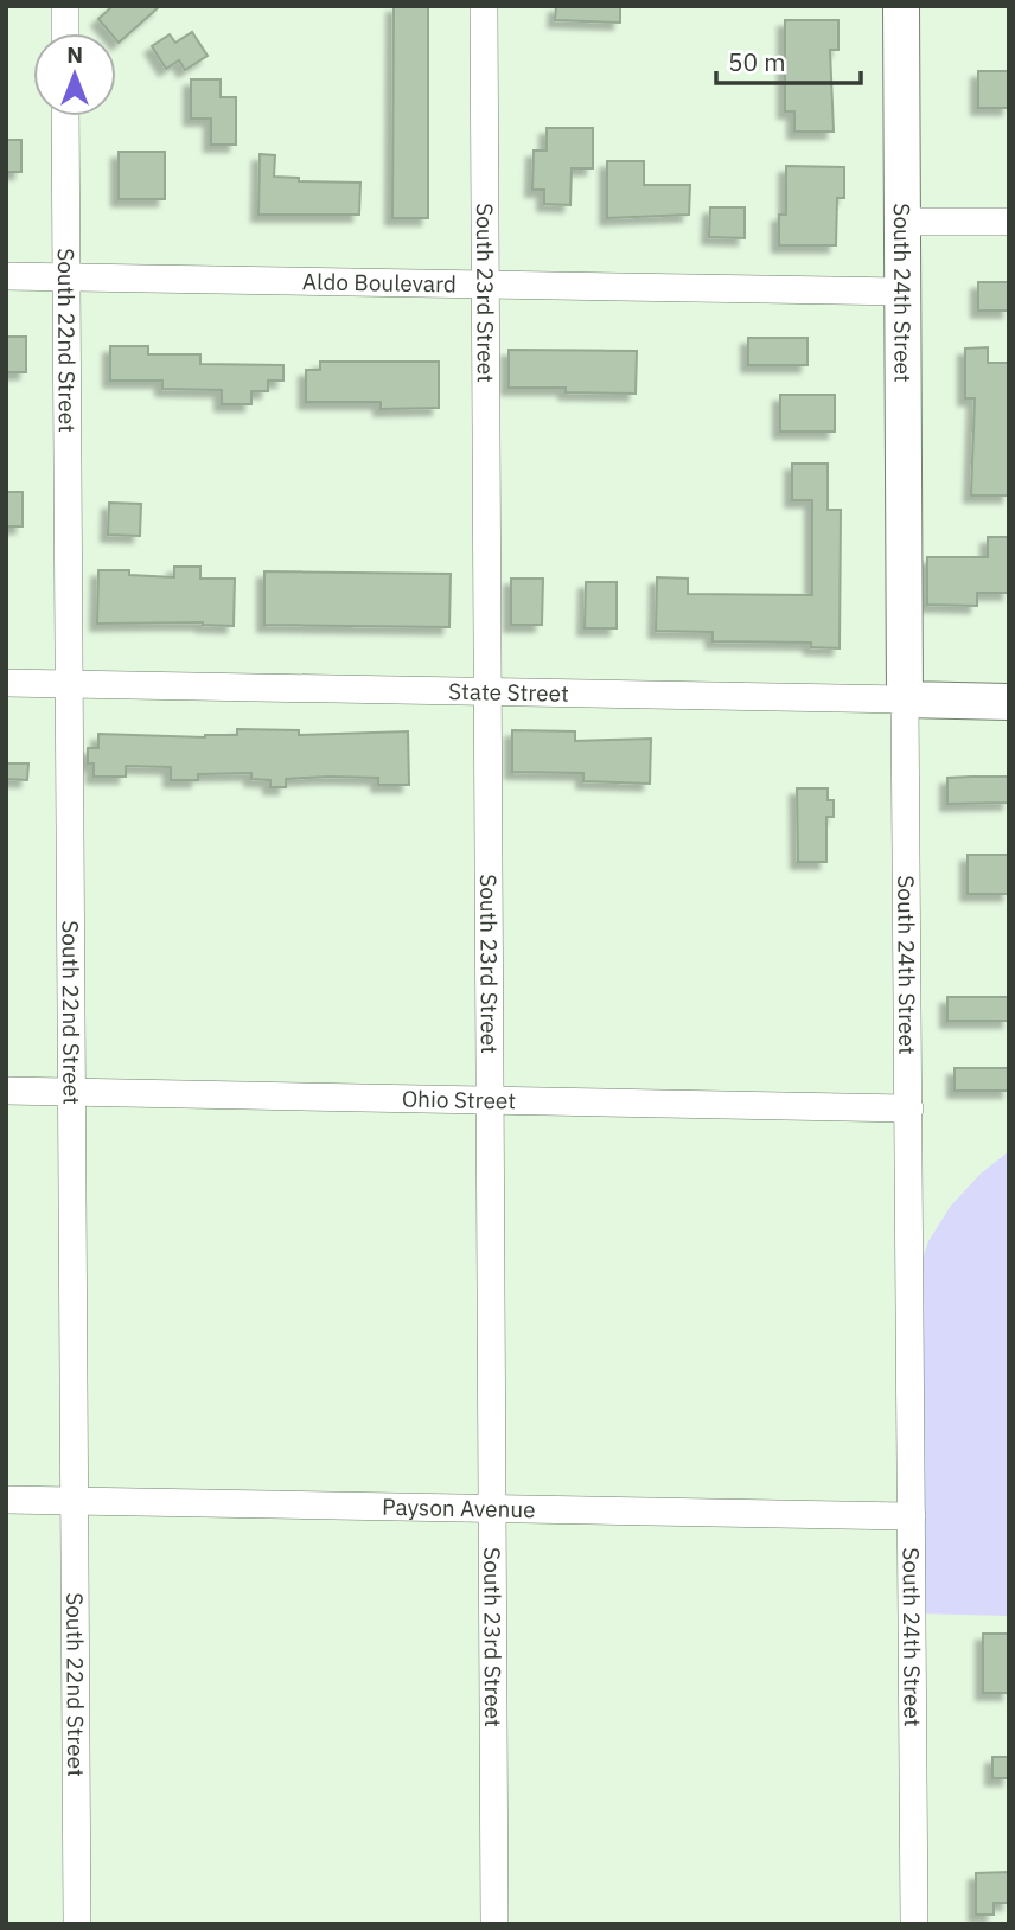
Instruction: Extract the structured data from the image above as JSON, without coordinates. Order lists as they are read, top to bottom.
{
  "streets": {
    "main road": ["South 24th Street", "State Street"],
    "street": [
      "Aldo Boulevard",
      "South 23rd Street",
      "South 22nd Street",
      "Ohio Street",
      "Payson Avenue"
    ]
  },
  "crossings": [
    ["Aldo Boulevard", "South 23rd Street"],
    ["Aldo Boulevard", "South 24th Street"],
    ["Aldo Boulevard", "South 22nd Street"],
    ["South 23rd Street", "State Street"],
    ["South 23rd Street", "Ohio Street"],
    ["South 23rd Street", "Payson Avenue"],
    ["South 24th Street", "State Street"],
    ["South 24th Street", "Ohio Street"],
    ["South 24th Street", "Payson Avenue"],
    ["South 22nd Street", "State Street"],
    ["South 22nd Street", "Ohio Street"],
    ["South 22nd Street", "Payson Avenue"]
  ],
  "scale_bar": "50 m",
  "north": "top"
}
